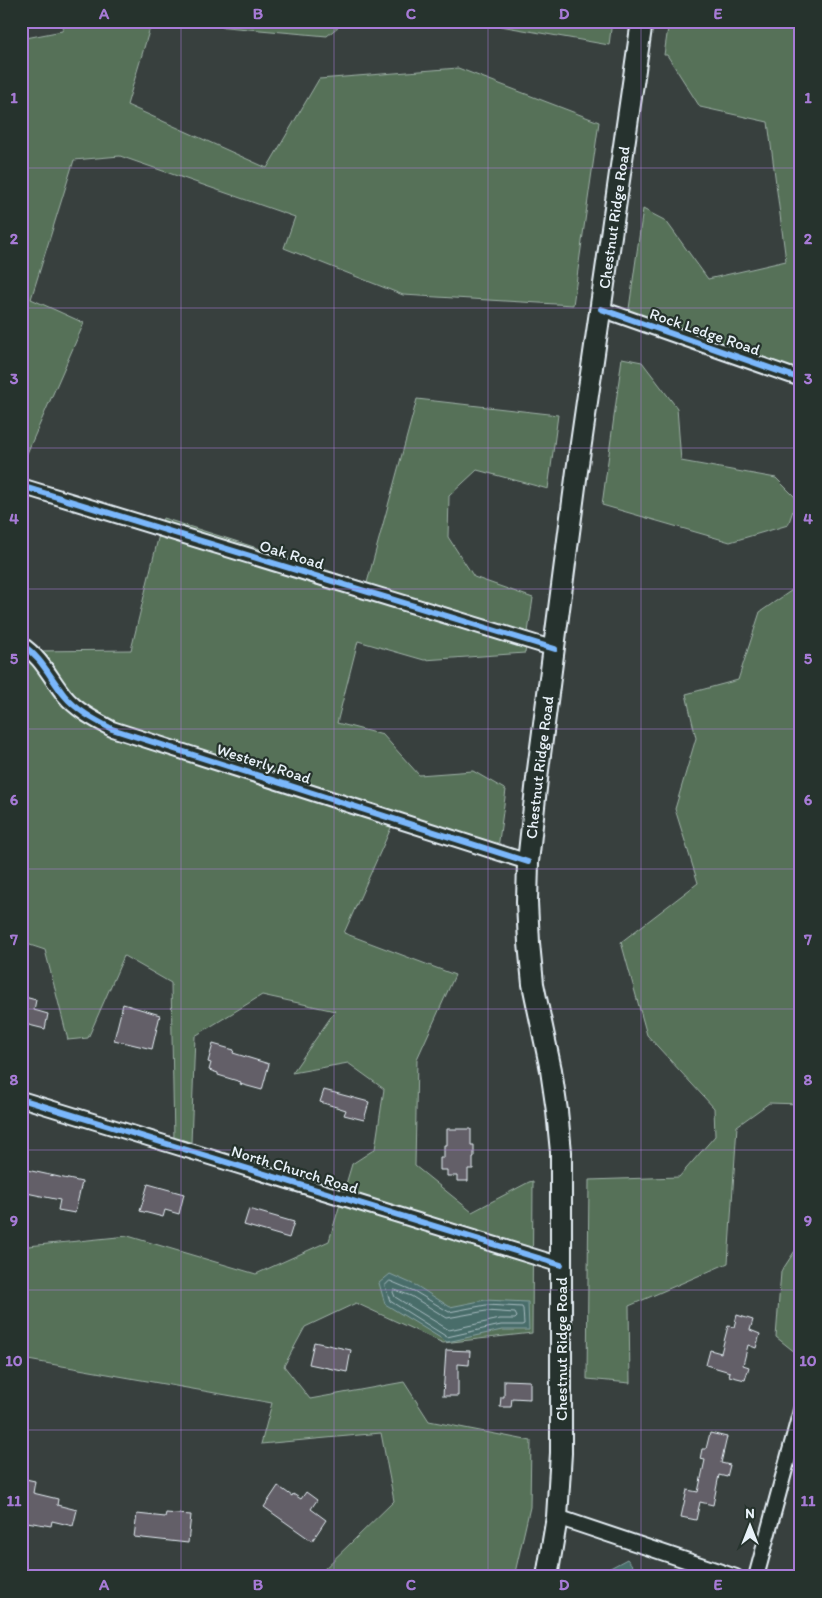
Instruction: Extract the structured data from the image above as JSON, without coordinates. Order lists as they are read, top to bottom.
{
  "streets": {
    "main road": ["Chestnut Ridge Road"],
    "street": [
      "Rock Ledge Road",
      "Oak Road",
      "Westerly Road",
      "North Church Road"
    ]
  },
  "crossings": [
    ["Chestnut Ridge Road", "Rock Ledge Road"],
    ["Chestnut Ridge Road", "Oak Road"],
    ["Chestnut Ridge Road", "Westerly Road"],
    ["Chestnut Ridge Road", "North Church Road"]
  ],
  "north": "top",
  "grid": {
    "columns": [
      "A",
      "B",
      "C",
      "D",
      "E"
    ],
    "rows": [
      "1",
      "2",
      "3",
      "4",
      "5",
      "6",
      "7",
      "8",
      "9",
      "10",
      "11"
    ]
  }
}
